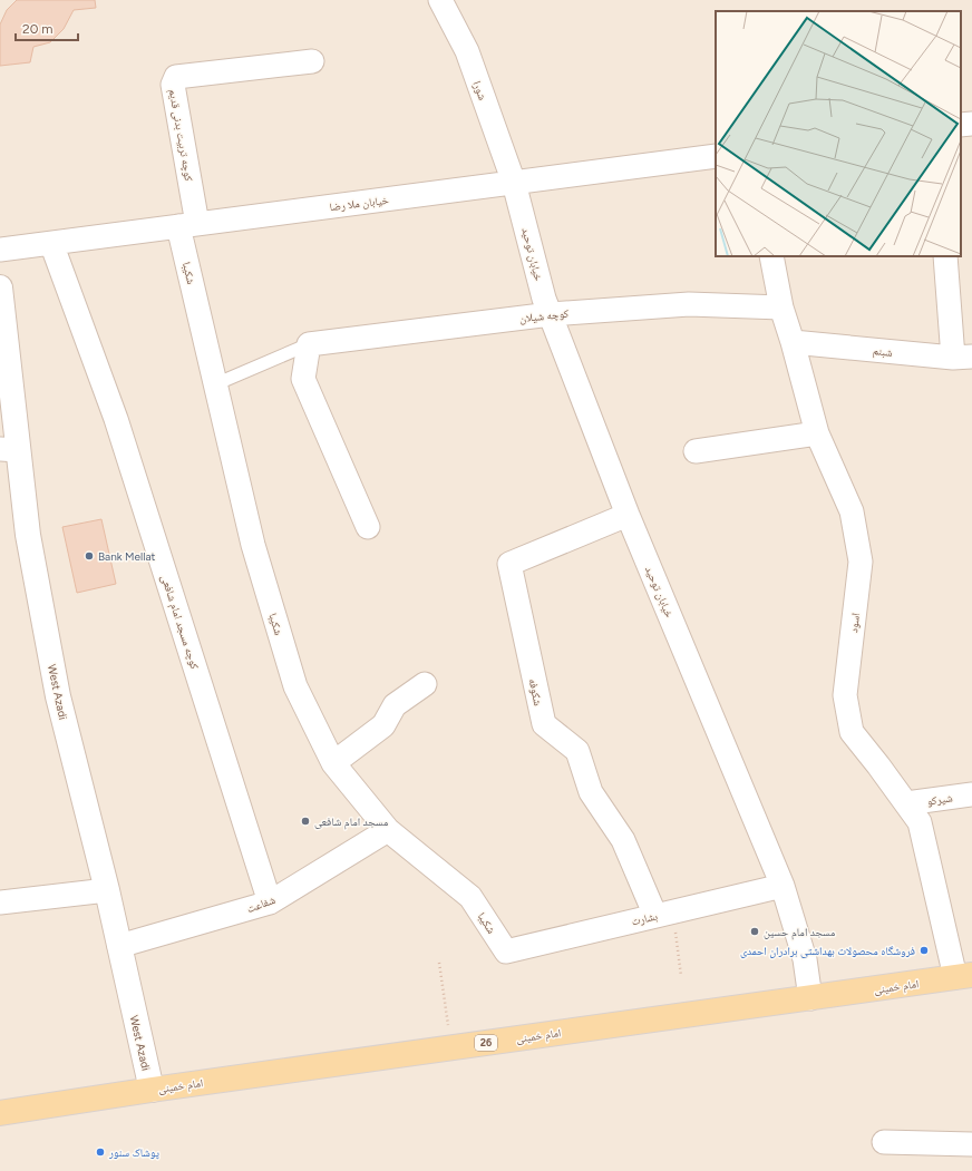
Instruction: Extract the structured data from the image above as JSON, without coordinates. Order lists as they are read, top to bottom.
{
  "streets": {
    "main road": ["امام خمینی", "26"],
    "street": [
      "شورا",
      "کوچه تربیت بدنی قدیم",
      "خیابان ملا رضا",
      "خیابان توحید",
      "شکیبا",
      "کوچه شیلان",
      "شبنم",
      "کوچه مسجد امام شافعی",
      "اسود",
      "West Azadi",
      "شکوفه",
      "شیرکو",
      "شفاعت",
      "بشارت"
    ]
  },
  "crossings": [
    ["شورا", "خیابان ملا رضا"],
    ["شورا", "خیابان توحید"],
    ["کوچه تربیت بدنی قدیم", "خیابان ملا رضا"],
    ["کوچه تربیت بدنی قدیم", "شکیبا"],
    ["خیابان ملا رضا", "خیابان توحید"],
    ["خیابان ملا رضا", "شکیبا"],
    ["خیابان ملا رضا", "کوچه مسجد امام شافعی"],
    ["خیابان توحید", "کوچه شیلان"],
    ["خیابان توحید", "شکوفه"],
    ["خیابان توحید", "بشارت"],
    ["خیابان توحید", "امام خمینی"],
    ["شکیبا", "کوچه شیلان"],
    ["شکیبا", "شفاعت"],
    ["شکیبا", "بشارت"],
    ["کوچه شیلان", "اسود"],
    ["شبنم", "اسود"],
    ["کوچه مسجد امام شافعی", "شفاعت"],
    ["اسود", "شیرکو"],
    ["اسود", "امام خمینی"],
    ["West Azadi", "شفاعت"],
    ["West Azadi", "امام خمینی"],
    ["شکوفه", "بشارت"]
  ],
  "places": [
    "Bank Mellat",
    "مسجد امام شافعی",
    "مسجد امام حسین",
    "فروشگاه محصولات بهداشتی برادران احمدی",
    "پوشاک سنور"
  ],
  "scale_bar": "20 m"
}
